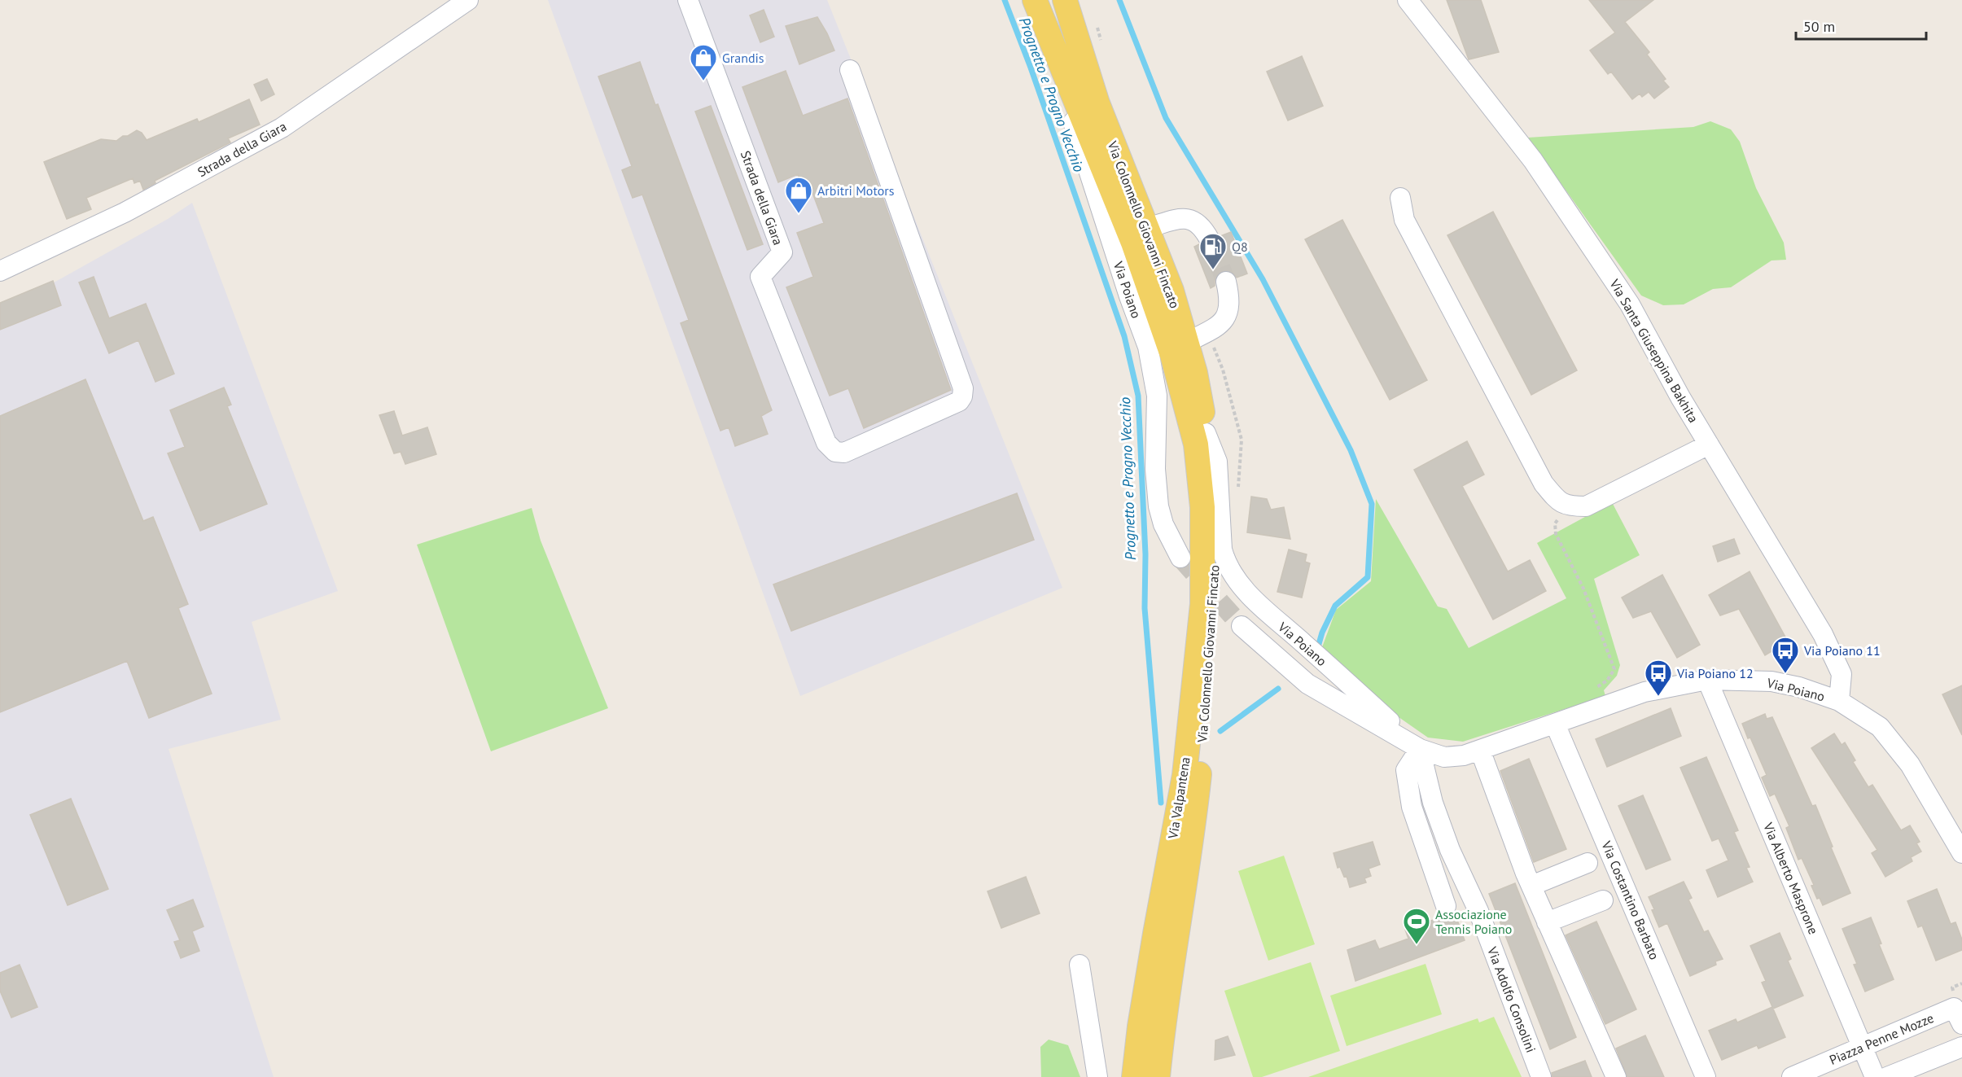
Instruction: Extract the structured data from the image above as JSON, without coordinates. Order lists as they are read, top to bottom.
{
  "streets": {
    "main road": ["Via Colonnello Giovanni Fincato", "Via Valpantena"],
    "street": [
      "Strada della Giara",
      "Via Poiano",
      "Via Santa Giuseppina Bakhita",
      "Via Alberto Masprone",
      "Via Costantino Barbato",
      "Via Adolfo Consolini",
      "Piazza Penne Mozze"
    ]
  },
  "crossings": [
    ["Via Colonnello Giovanni Fincato", "Via Poiano"],
    ["Via Colonnello Giovanni Fincato", "Via Valpantena"],
    ["Via Poiano", "Via Santa Giuseppina Bakhita"],
    ["Via Poiano", "Via Alberto Masprone"],
    ["Via Poiano", "Via Costantino Barbato"],
    ["Via Poiano", "Via Adolfo Consolini"],
    ["Via Alberto Masprone", "Piazza Penne Mozze"]
  ],
  "water": ["Prognetto e Progno Vecchio"],
  "places": {
    "shop": ["Grandis", "Arbitri Motors"],
    "fuel station": ["Q8"],
    "bus stop": ["Via Poiano 11", "Via Poiano 12"],
    "sports": ["Associazione Tennis Poiano"]
  },
  "scale_bar": "50 m"
}
